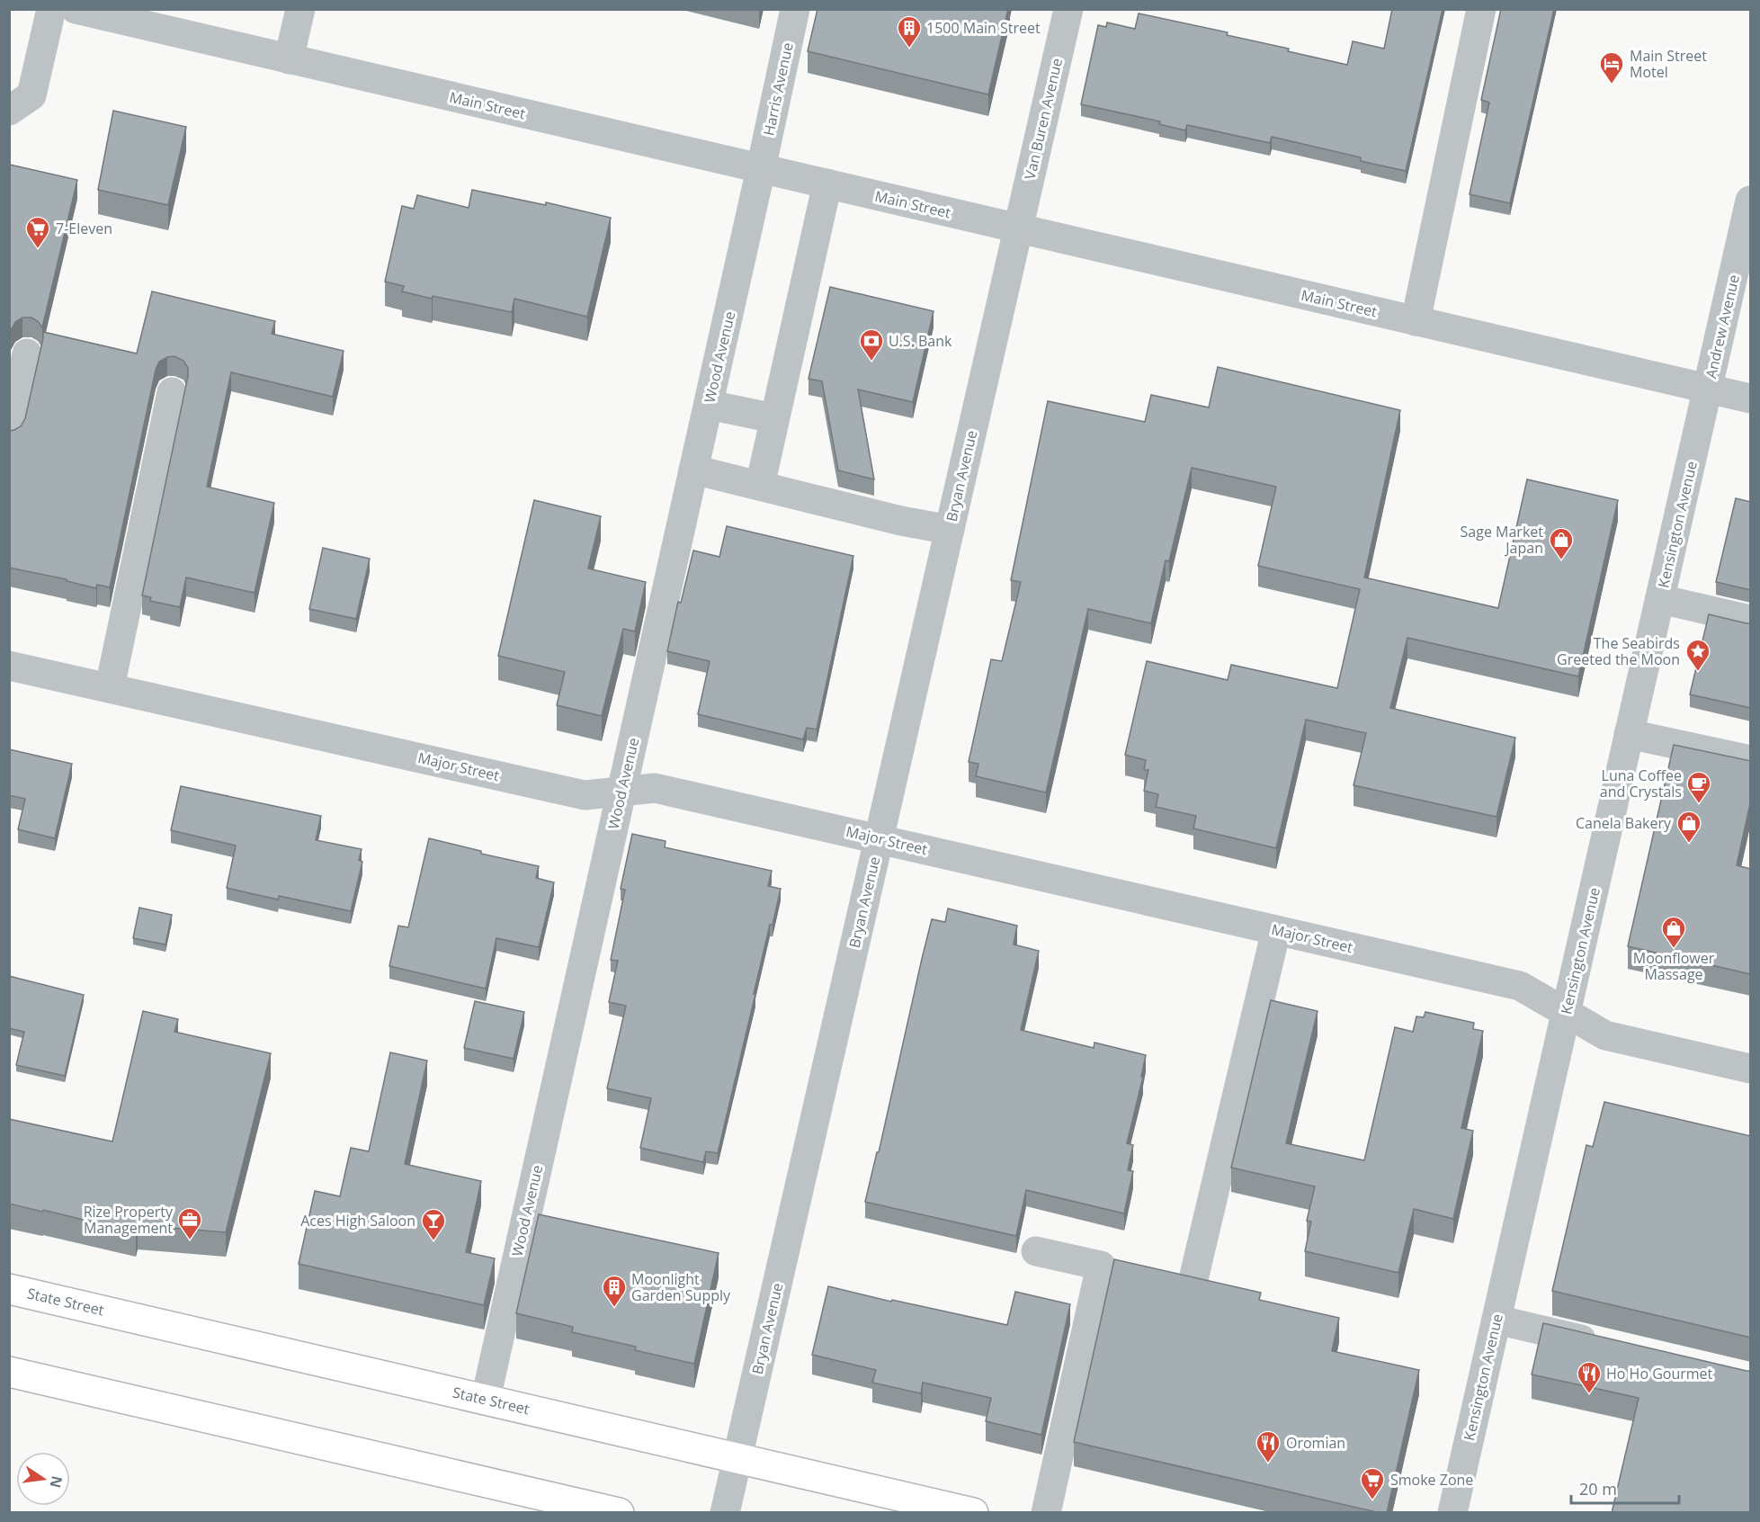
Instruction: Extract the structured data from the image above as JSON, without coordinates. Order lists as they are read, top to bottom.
{
  "streets": {
    "main road": ["State Street"],
    "street": [
      "Harris Avenue",
      "Main Street",
      "Van Buren Avenue",
      "Andrew Avenue",
      "Wood Avenue",
      "Bryan Avenue",
      "Kensington Avenue",
      "Major Street"
    ]
  },
  "crossings": [
    ["Harris Avenue", "Main Street"],
    ["Harris Avenue", "Wood Avenue"],
    ["Main Street", "Van Buren Avenue"],
    ["Main Street", "Andrew Avenue"],
    ["Main Street", "Wood Avenue"],
    ["Main Street", "Bryan Avenue"],
    ["Main Street", "Kensington Avenue"],
    ["Van Buren Avenue", "Bryan Avenue"],
    ["Andrew Avenue", "Kensington Avenue"],
    ["Wood Avenue", "Major Street"],
    ["Wood Avenue", "State Street"],
    ["Bryan Avenue", "Major Street"],
    ["Bryan Avenue", "State Street"],
    ["Kensington Avenue", "Major Street"]
  ],
  "places": {
    "building": ["1500 Main Street", "Moonlight Garden Supply"],
    "hotel": ["Main Street Motel"],
    "supermarket": ["7-Eleven", "Smoke Zone"],
    "bank": ["U.S. Bank"],
    "shop": ["Sage Market Japan", "Canela Bakery", "Moonflower Massage"],
    "place": ["The Seabirds Greeted the Moon"],
    "cafe": ["Luna Coffee and Crystals"],
    "office": ["Rize Property Management"],
    "bar": ["Aces High Saloon"],
    "restaurant": ["Ho Ho Gourmet", "Oromian"]
  },
  "scale_bar": "20 m",
  "north": "right"
}
